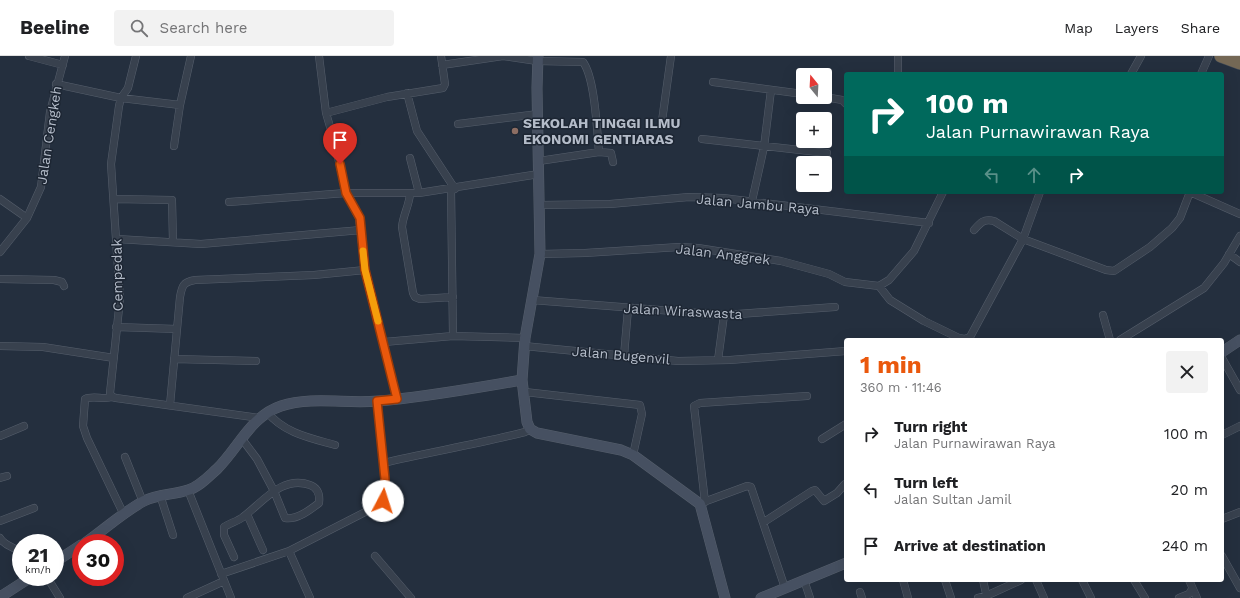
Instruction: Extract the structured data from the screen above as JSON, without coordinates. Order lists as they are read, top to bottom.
{
  "streets": {
    "street": [
      "Jalan Cengkeh",
      "Jalan Jambu Raya",
      "Jalan Anggrek",
      "Cempedak",
      "Jalan Wiraswasta",
      "Jalan Bugenvil"
    ]
  },
  "places": ["SEKOLAH TINGGI ILMU EKONOMI GENTIARAS"],
  "north": "top",
  "page": {
    "header": "Beeline",
    "search": "Search here",
    "nav": ["Map", "Layers", "Share"],
    "map_buttons": ["+", "−"],
    "turn": ["100 m", "Jalan Purnawirawan Raya"],
    "heading": ["1 min", "360 m · 11:46"],
    "list": [
      {
        "name": "Turn right",
        "note": "Jalan Purnawirawan Raya",
        "value": "100 m"
      },
      {
        "name": "Turn left",
        "note": "Jalan Sultan Jamil",
        "value": "20 m"
      },
      {
        "name": "Arrive at destination",
        "value": "240 m"
      }
    ],
    "speed": "21 km/h",
    "limit": "30"
  }
}
